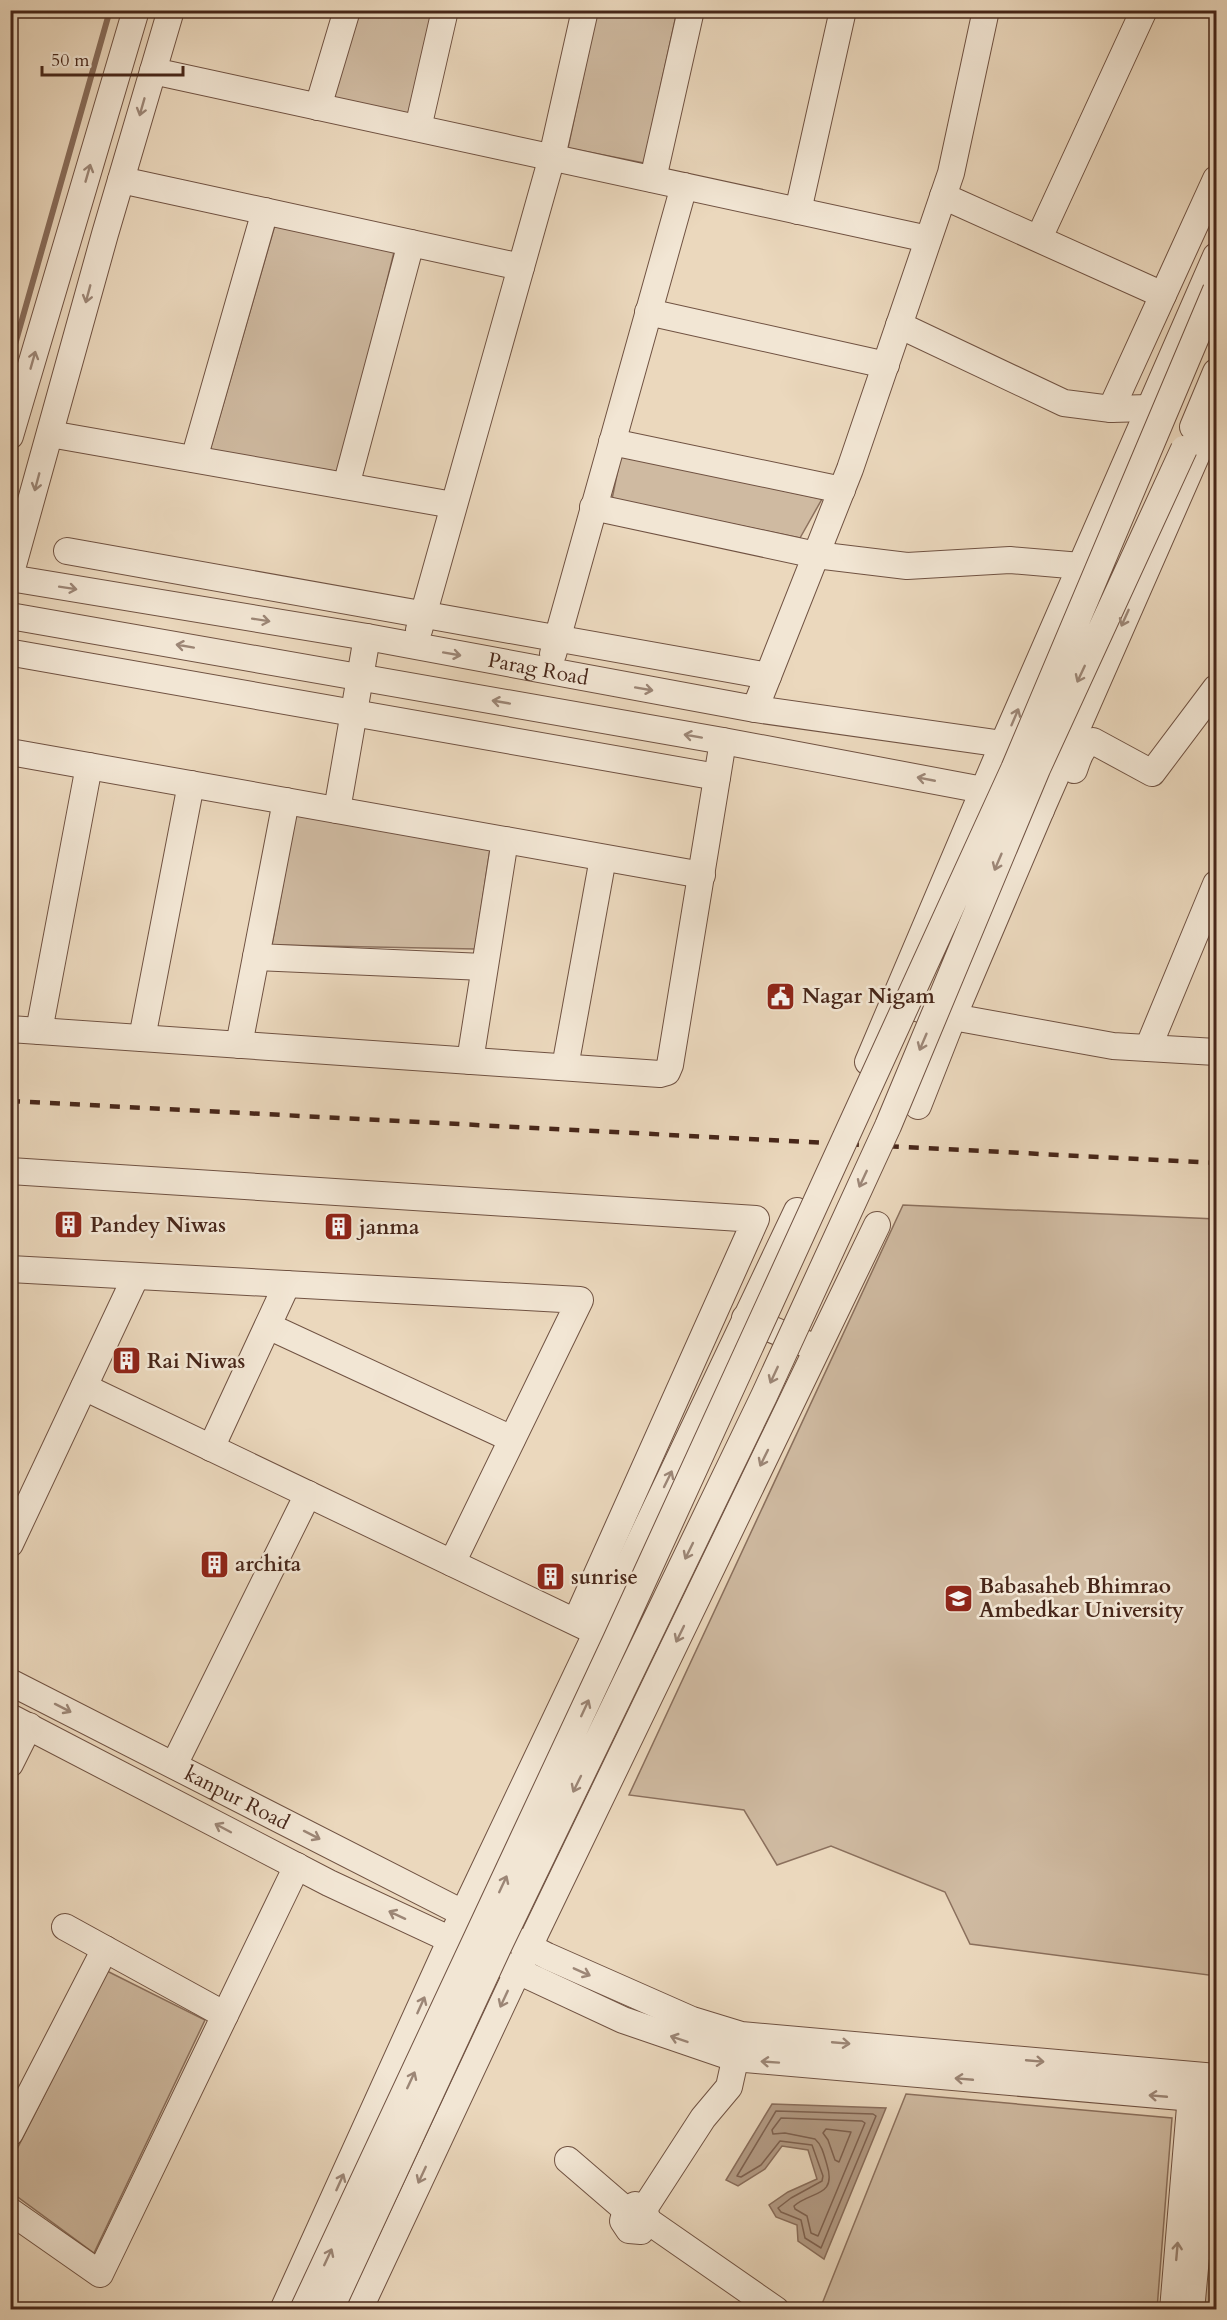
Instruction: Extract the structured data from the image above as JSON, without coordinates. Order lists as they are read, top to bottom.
{
  "streets": {
    "street": ["Parag Road", "kanpur Road"]
  },
  "places": {
    "public building": ["Nagar Nigam"],
    "building": [
      "Pandey Niwas",
      "janma",
      "Rai Niwas",
      "archita",
      "sunrise"
    ],
    "school or university": ["Babasaheb Bhimrao Ambedkar University"]
  },
  "scale_bar": "50 m"
}
